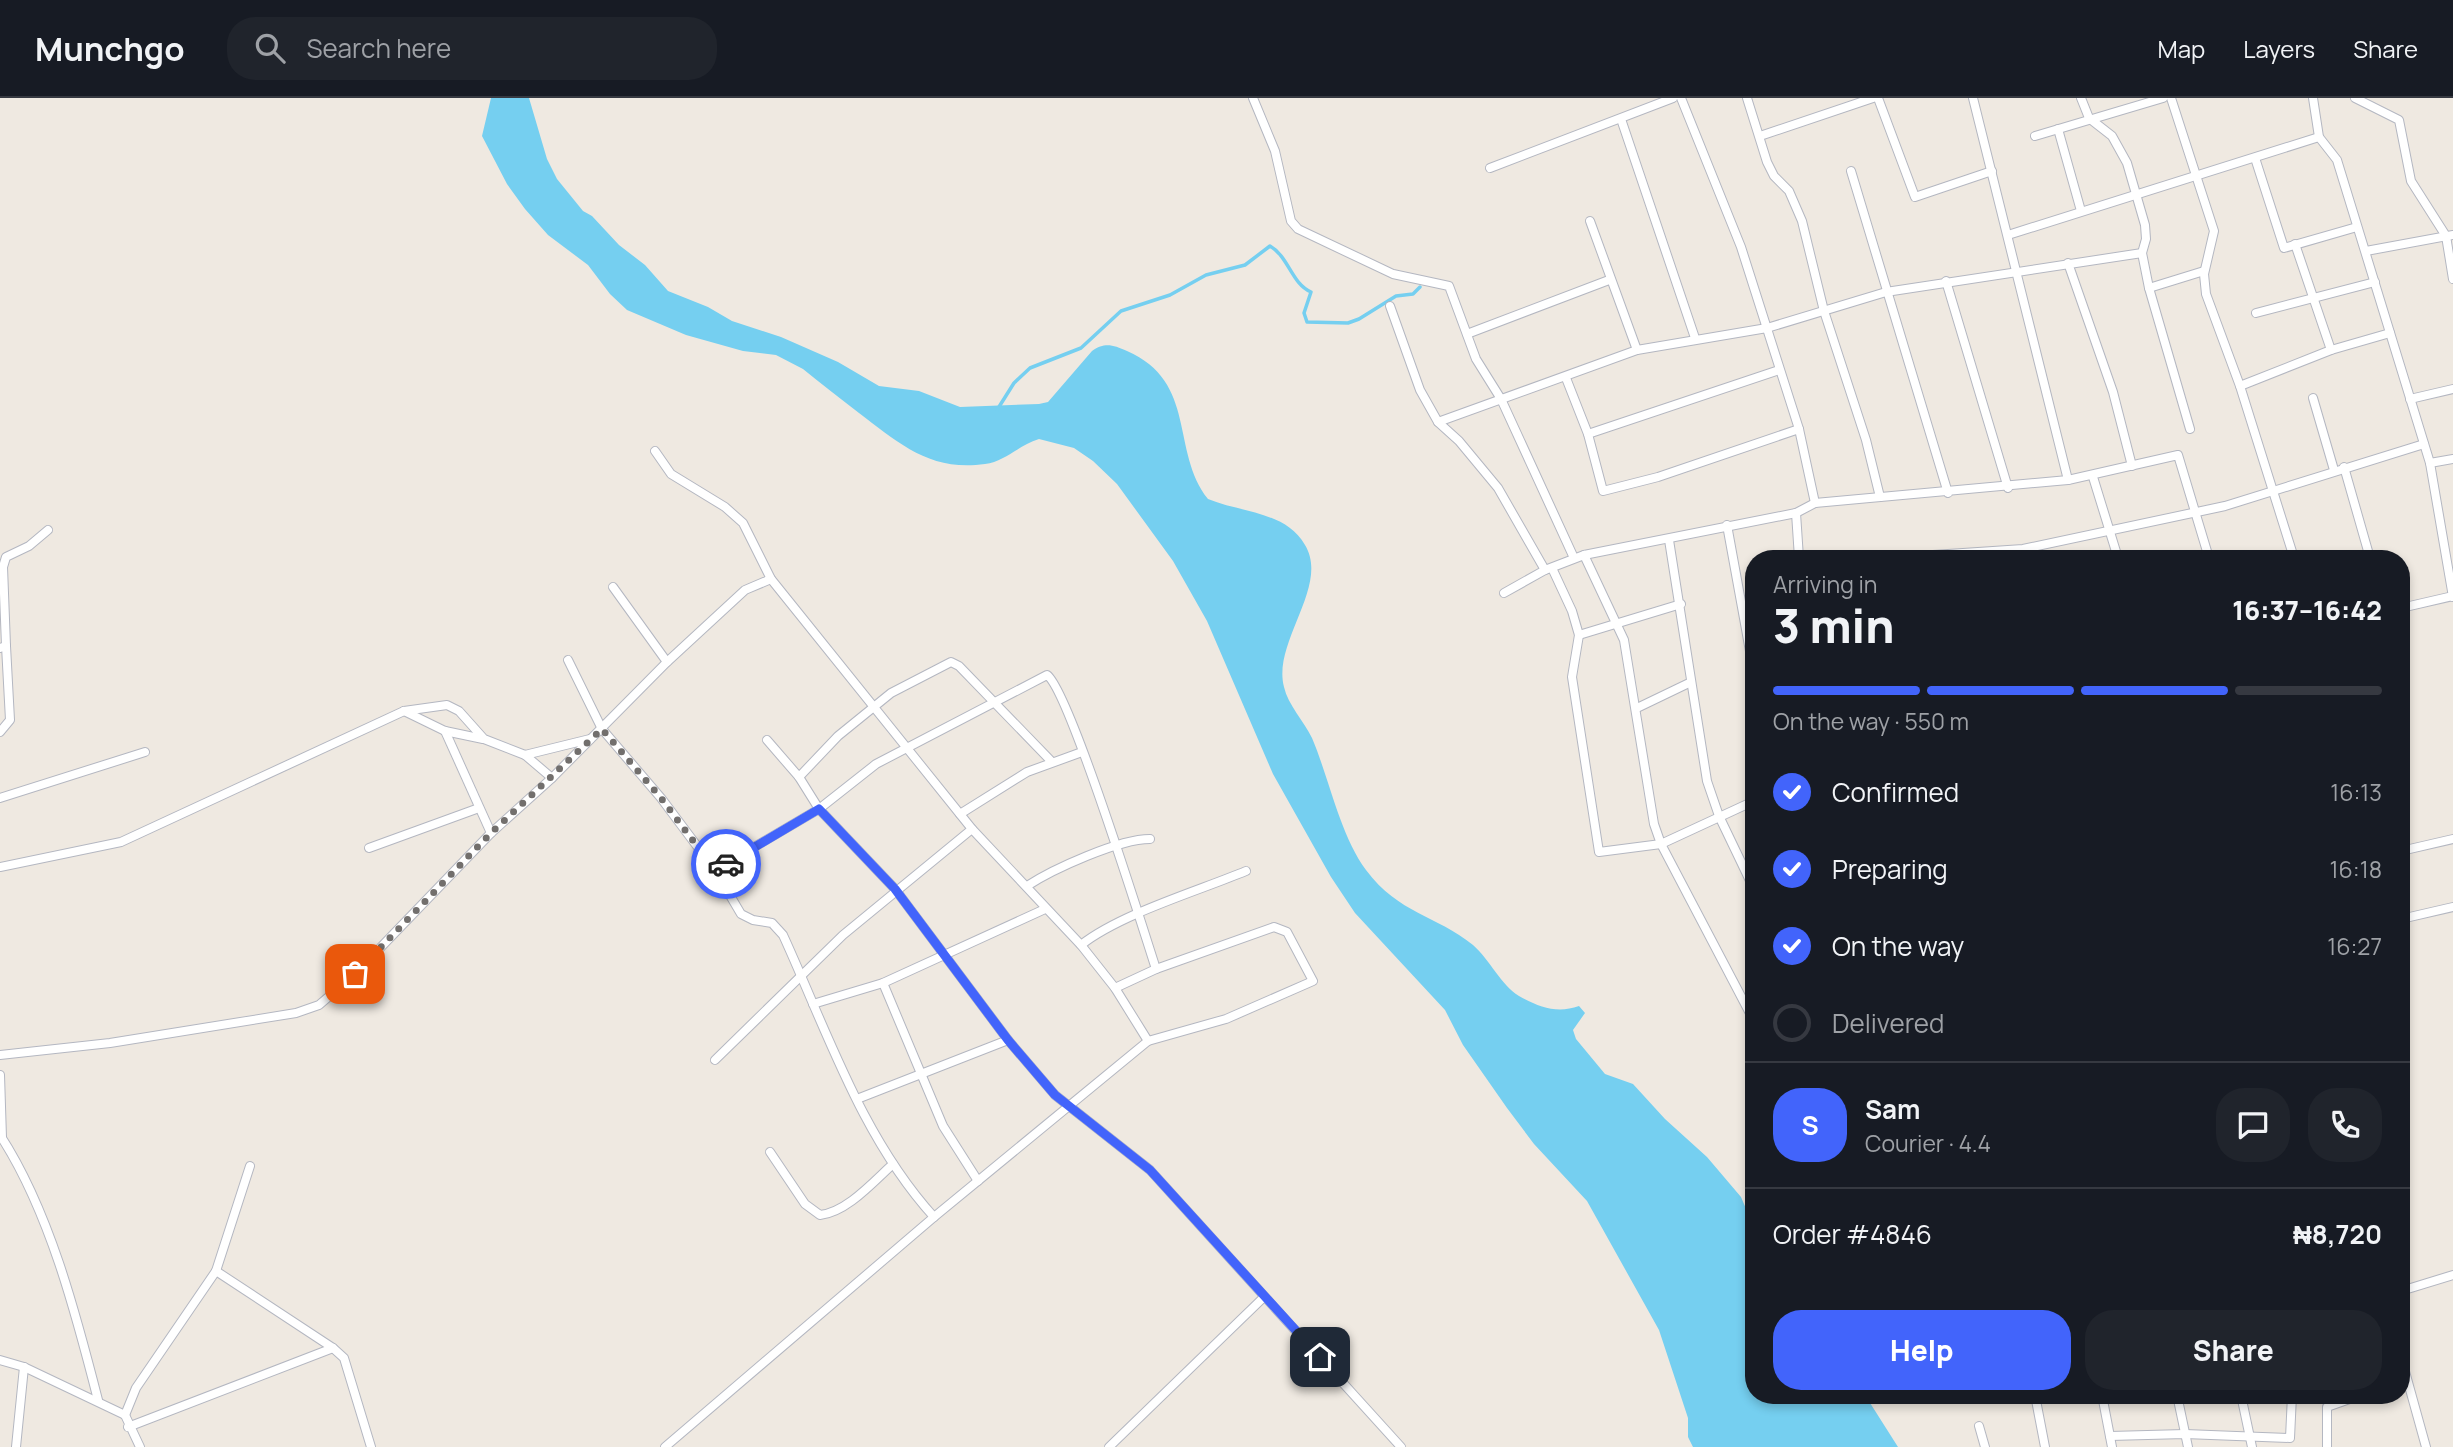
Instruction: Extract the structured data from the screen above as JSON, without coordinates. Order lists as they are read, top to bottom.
{
  "page": {
    "header": "Munchgo",
    "search": "Search here",
    "nav": ["Map", "Layers", "Share"],
    "heading": ["3 min", "Arriving in", "16:37–16:42"],
    "panel": [
      "Sam",
      "Courier · 4.4",
      "Order #4846",
      "₦8,720"
    ],
    "bar": "On the way · 550 m",
    "list": [
      ["Confirmed", "16:13"],
      ["Preparing", "16:18"],
      ["On the way", "16:27"],
      "Delivered"
    ],
    "round": "S",
    "buttons": ["Help", "Share"]
  }
}
